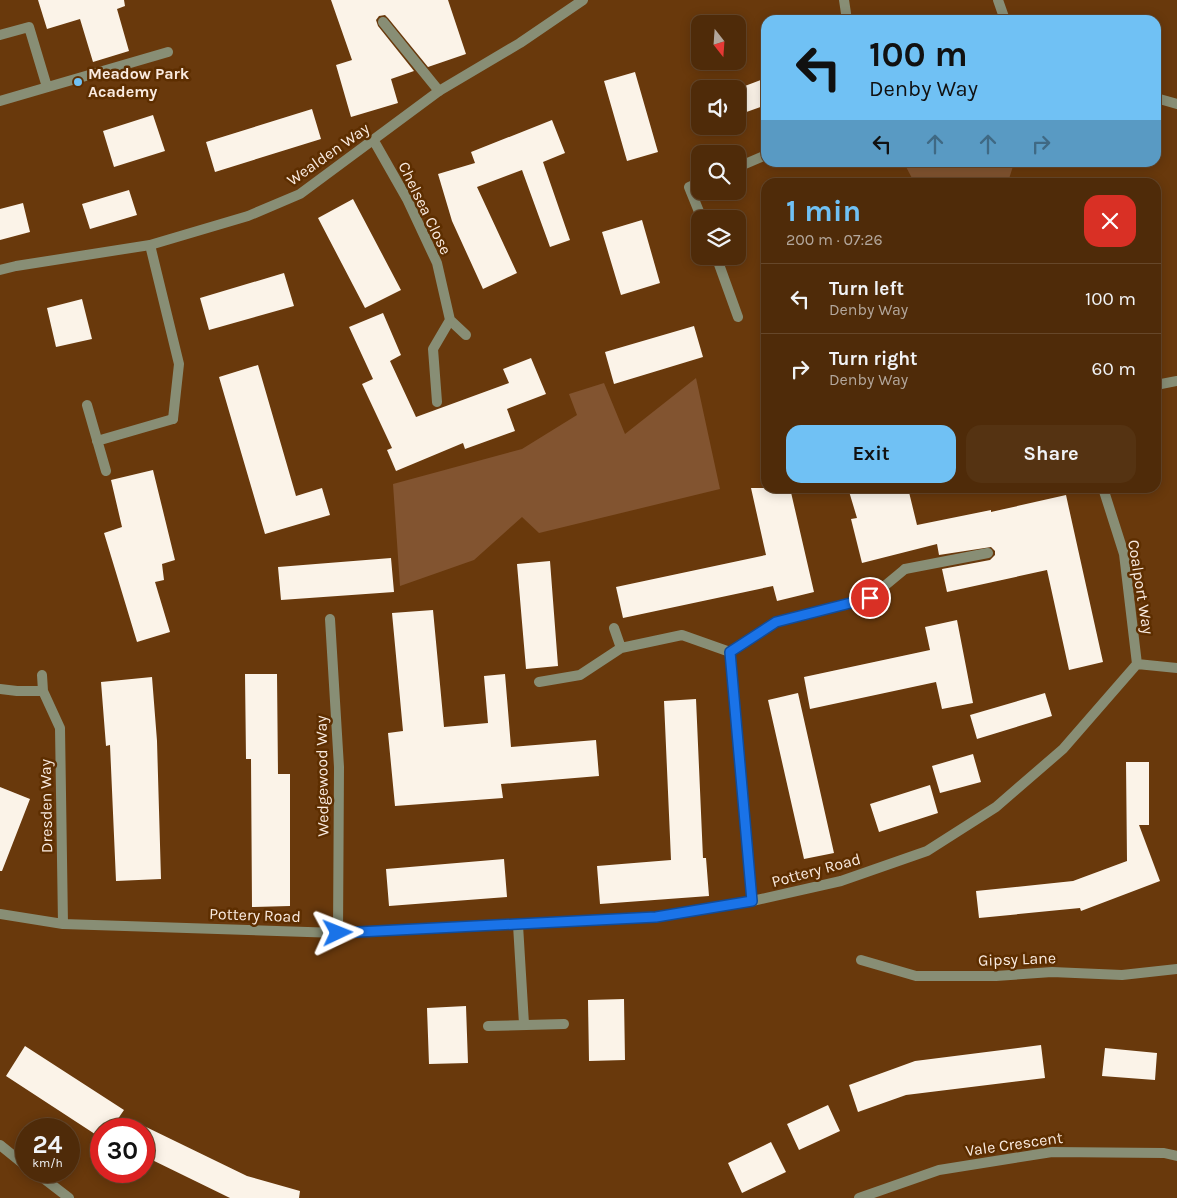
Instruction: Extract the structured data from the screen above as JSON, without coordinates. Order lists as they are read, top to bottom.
{
  "streets": {
    "street": [
      "Wealden Way",
      "Chelsea Close",
      "Coalport Way",
      "Wedgewood Way",
      "Dresden Way",
      "Pottery Road",
      "Gipsy Lane",
      "Vale Crescent"
    ]
  },
  "crossings": [
    ["Wealden Way", "Chelsea Close"],
    ["Coalport Way", "Pottery Road"],
    ["Wedgewood Way", "Pottery Road"],
    ["Dresden Way", "Pottery Road"]
  ],
  "places": ["Meadow Park Academy"],
  "north": "bottom",
  "page": {
    "turn": ["100 m", "Denby Way"],
    "heading": ["1 min", "200 m · 07:26"],
    "list": [
      {
        "name": "Turn left",
        "note": "Denby Way",
        "value": "100 m"
      },
      {
        "name": "Turn right",
        "note": "Denby Way",
        "value": "60 m"
      }
    ],
    "buttons": ["Exit", "Share"],
    "speed": "24 km/h",
    "limit": "30"
  }
}
